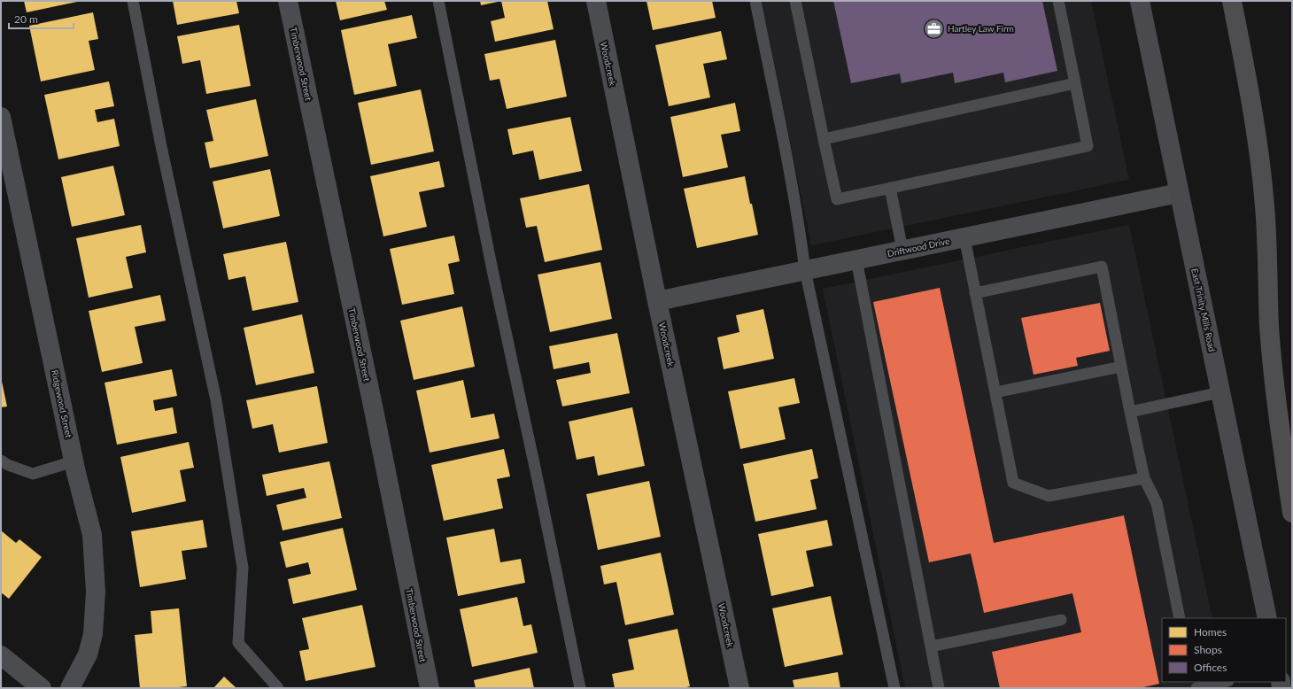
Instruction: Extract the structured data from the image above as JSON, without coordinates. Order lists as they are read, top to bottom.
{
  "streets": {
    "main road": ["East Trinity Mills Road"],
    "street": [
      "Timberwood Street",
      "Woodcreek",
      "Driftwood Drive",
      "Ridgewood Street"
    ]
  },
  "crossings": [
    ["Woodcreek", "Driftwood Drive"],
    ["Driftwood Drive", "East Trinity Mills Road"]
  ],
  "places": {
    "office": ["Hartley Law Firm"]
  },
  "legend": ["Homes", "Shops", "Offices"],
  "scale_bar": "20 m"
}
